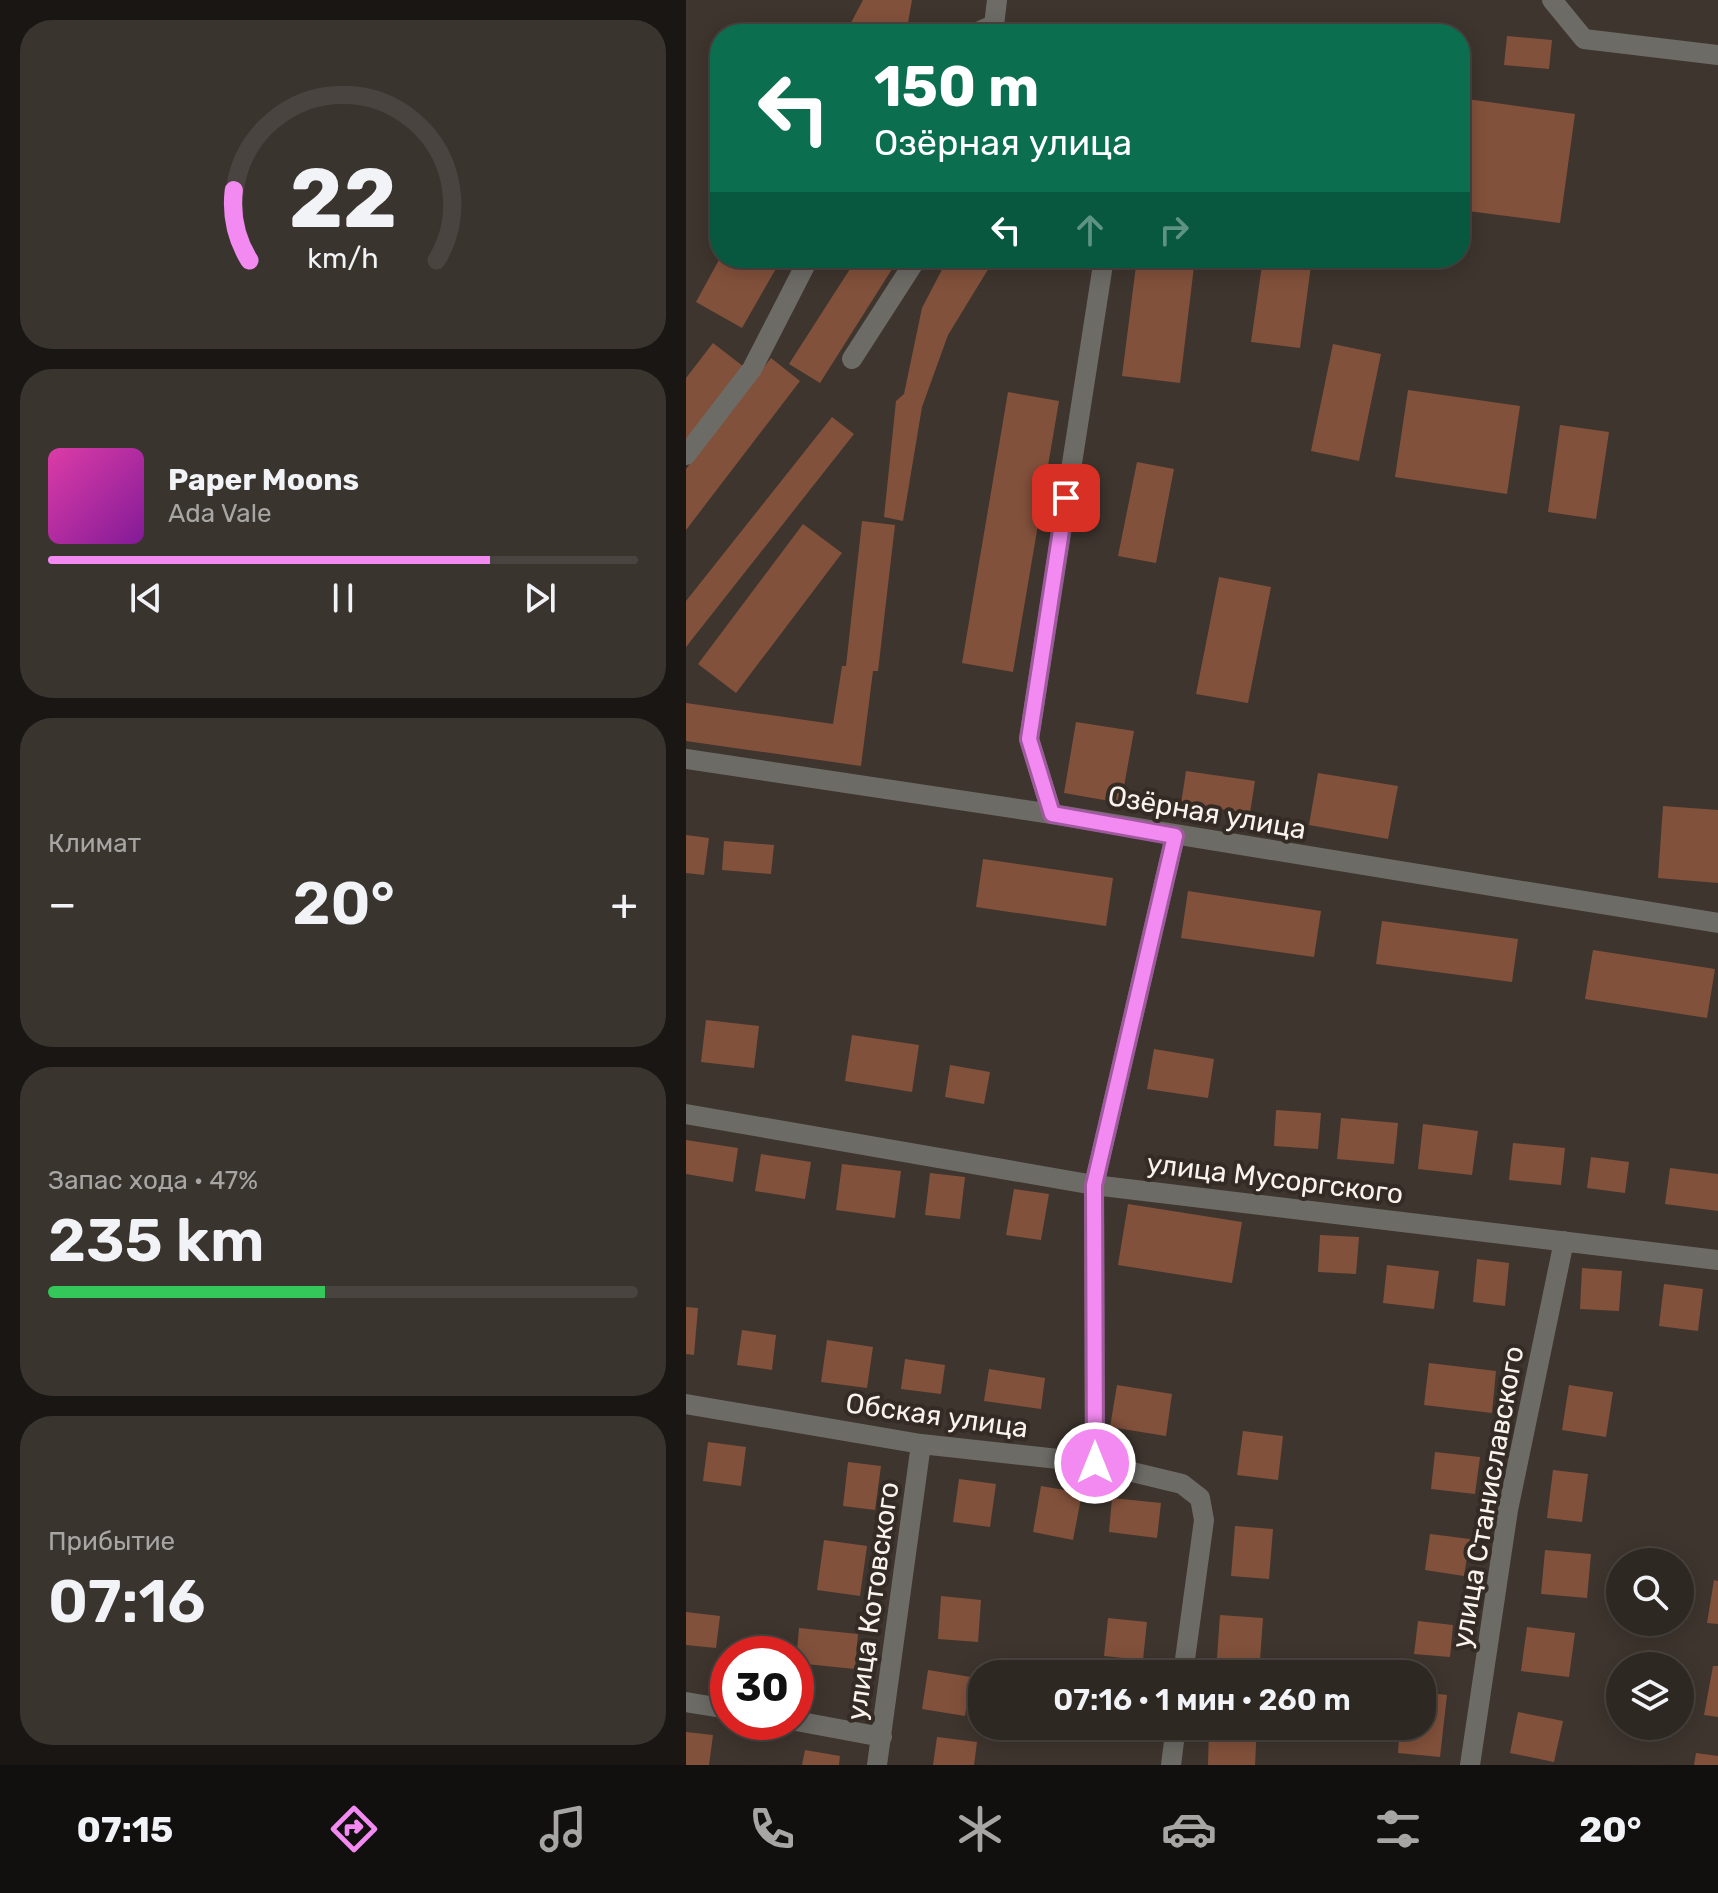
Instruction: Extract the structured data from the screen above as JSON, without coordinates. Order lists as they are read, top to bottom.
{
  "streets": {
    "street": [
      "Озёрная улица",
      "улица Мусоргского",
      "Обская улица",
      "улица Станиславского",
      "улица Котовского"
    ]
  },
  "crossings": [
    ["улица Мусоргского", "улица Станиславского"],
    ["Обская улица", "улица Котовского"]
  ],
  "page": {
    "turn": ["150 m", "Озёрная улица"],
    "song": ["Paper Moons", "Ada Vale"],
    "tile": [
      "Климат",
      ["Запас хода · 47%", "235 km"],
      ["Прибытие", "07:16"]
    ],
    "heat": ["−", "20°", "+"],
    "limit": "30",
    "trip": "07:16 · 1 мин · 260 m",
    "tabs": ["07:15", "20°"],
    "gauge": ["22", "km/h"]
  }
}
